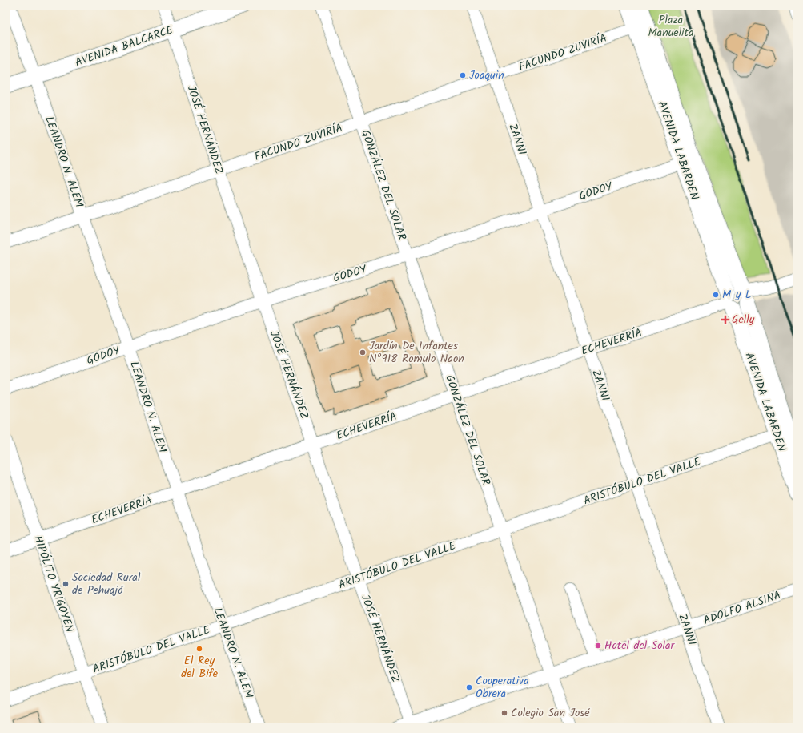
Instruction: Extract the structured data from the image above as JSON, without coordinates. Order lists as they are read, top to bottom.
{
  "streets": {
    "main road": ["AVENIDA BALCARCE", "AVENIDA LABARDEN"],
    "street": [
      "FACUNDO ZUVIRÍA",
      "JOSÉ HERNÁNDEZ",
      "ZANNI",
      "LEANDRO N. ALEM",
      "GONZÁLEZ DEL SOLAR",
      "GODOY",
      "ECHEVERRÍA",
      "ARISTÓBULO DEL VALLE",
      "HIPÓLITO YRIGOYEN",
      "ADOLFO ALSINA"
    ]
  },
  "crossings": [
    ["AVENIDA BALCARCE", "JOSÉ HERNÁNDEZ"],
    ["AVENIDA BALCARCE", "LEANDRO N. ALEM"],
    ["FACUNDO ZUVIRÍA", "JOSÉ HERNÁNDEZ"],
    ["FACUNDO ZUVIRÍA", "ZANNI"],
    ["FACUNDO ZUVIRÍA", "AVENIDA LABARDEN"],
    ["FACUNDO ZUVIRÍA", "LEANDRO N. ALEM"],
    ["FACUNDO ZUVIRÍA", "GONZÁLEZ DEL SOLAR"],
    ["JOSÉ HERNÁNDEZ", "GODOY"],
    ["JOSÉ HERNÁNDEZ", "ECHEVERRÍA"],
    ["JOSÉ HERNÁNDEZ", "ARISTÓBULO DEL VALLE"],
    ["JOSÉ HERNÁNDEZ", "ADOLFO ALSINA"],
    ["ZANNI", "GODOY"],
    ["ZANNI", "ECHEVERRÍA"],
    ["ZANNI", "ARISTÓBULO DEL VALLE"],
    ["ZANNI", "ADOLFO ALSINA"],
    ["AVENIDA LABARDEN", "GODOY"],
    ["AVENIDA LABARDEN", "ECHEVERRÍA"],
    ["AVENIDA LABARDEN", "ARISTÓBULO DEL VALLE"],
    ["LEANDRO N. ALEM", "GODOY"],
    ["LEANDRO N. ALEM", "ECHEVERRÍA"],
    ["LEANDRO N. ALEM", "ARISTÓBULO DEL VALLE"],
    ["GONZÁLEZ DEL SOLAR", "GODOY"],
    ["GONZÁLEZ DEL SOLAR", "ECHEVERRÍA"],
    ["GONZÁLEZ DEL SOLAR", "ARISTÓBULO DEL VALLE"],
    ["GONZÁLEZ DEL SOLAR", "ADOLFO ALSINA"],
    ["ECHEVERRÍA", "HIPÓLITO YRIGOYEN"],
    ["ARISTÓBULO DEL VALLE", "HIPÓLITO YRIGOYEN"]
  ],
  "parks": ["Plaza Manuelita"],
  "places": {
    "other": [
      "Joaquin",
      "M y L",
      "Jardín De Infantes Nº918 Romulo Naon",
      "Sociedad Rural de Pehuajó",
      "Hotel del Solar",
      "El Rey del Bife",
      "Cooperativa Obrera",
      "Colegio San José"
    ],
    "health": ["Gelly"]
  }
}
